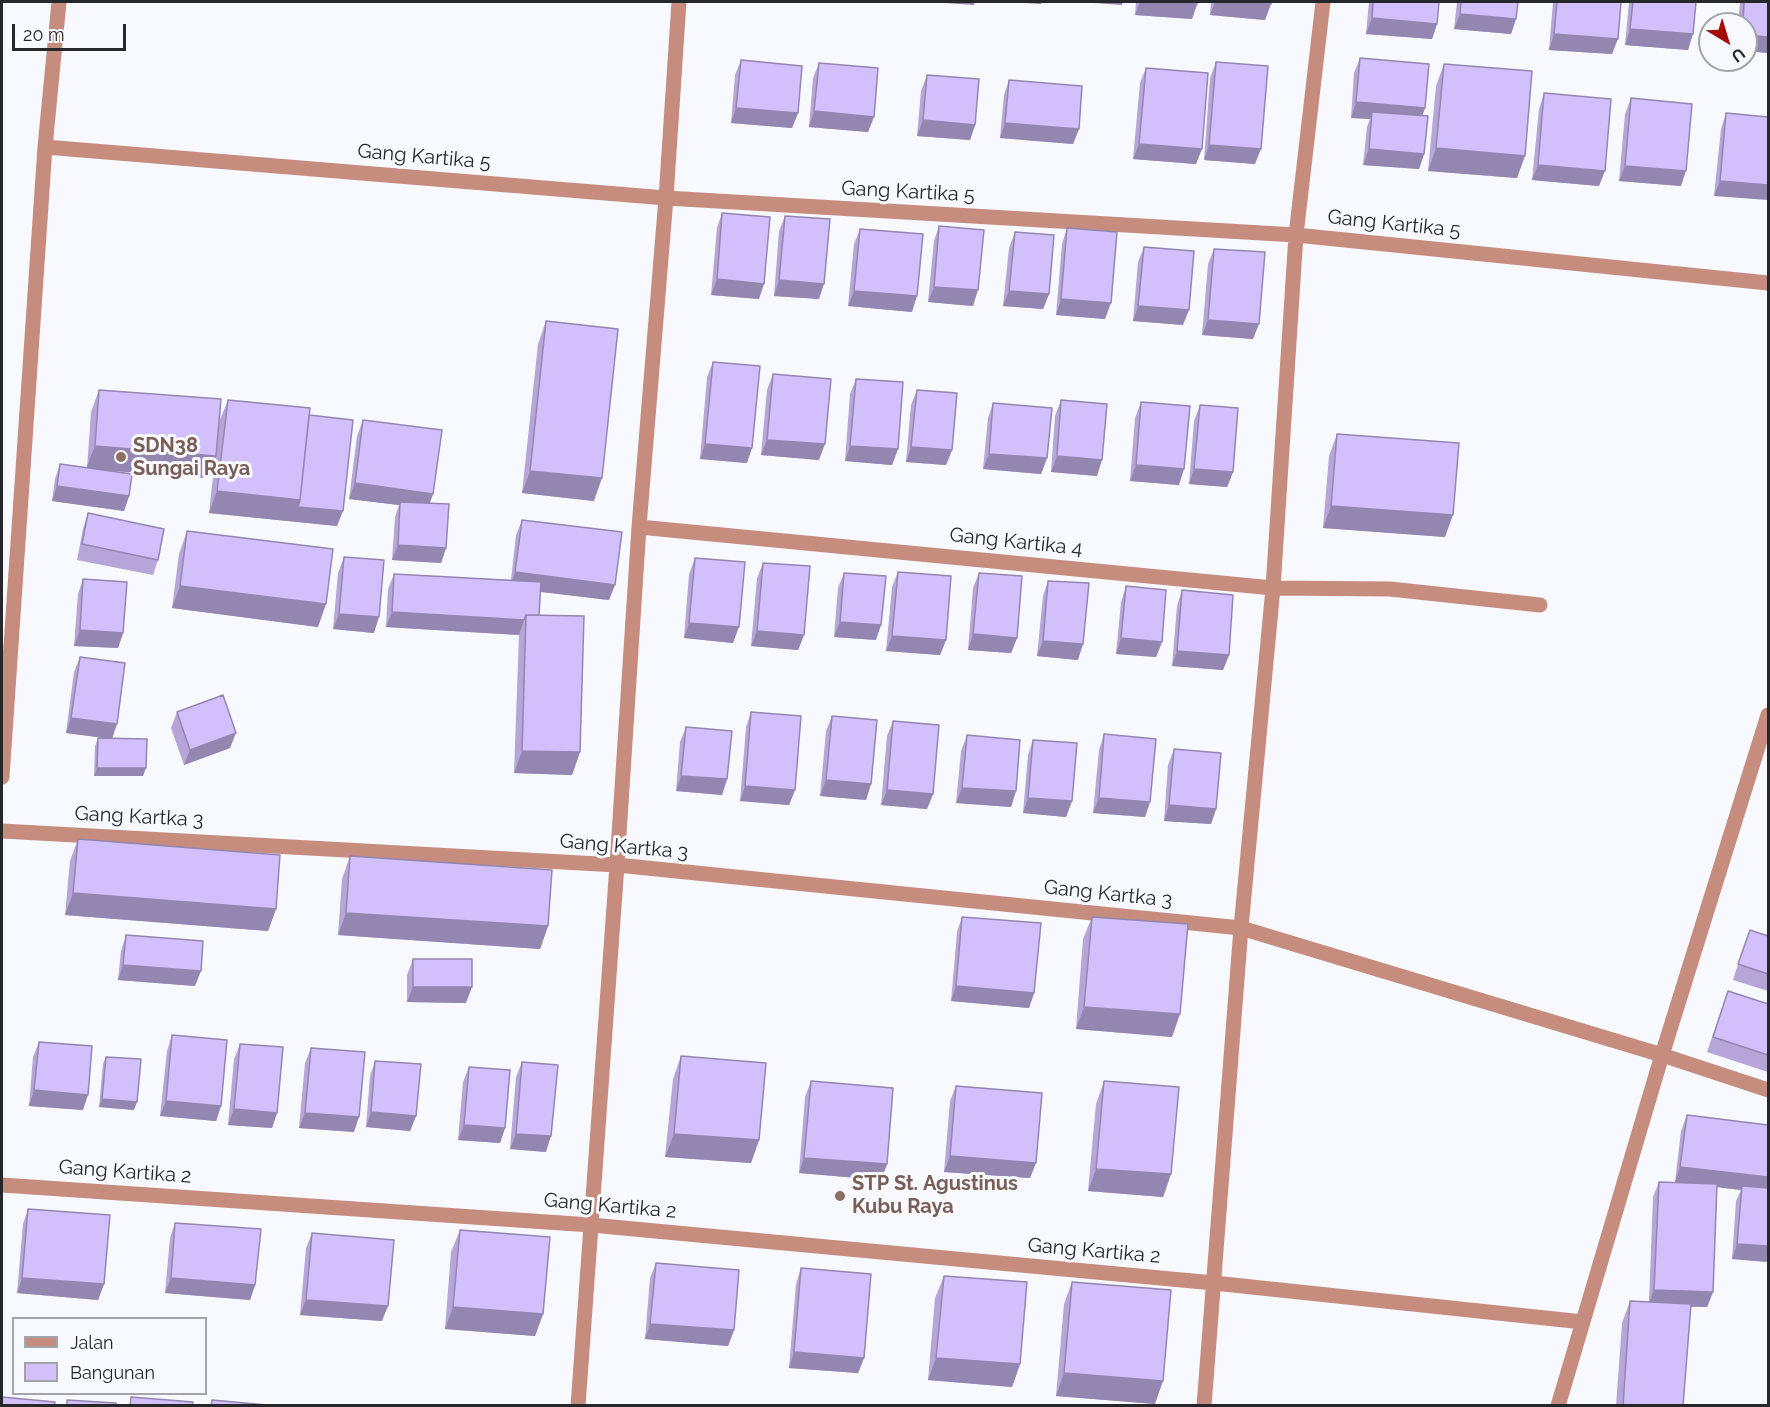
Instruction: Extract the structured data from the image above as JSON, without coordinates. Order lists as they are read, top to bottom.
{
  "streets": {
    "street": [
      "Gang Kartika 5",
      "Gang Kartika 4",
      "Gang Kartka 3",
      "Gang Kartika 2"
    ]
  },
  "places": ["SDN38 Sungai Raya", "STP St. Agustinus Kubu Raya"],
  "legend": ["Jalan", "Bangunan"],
  "scale_bar": "20 m",
  "north": "bottom right"
}
